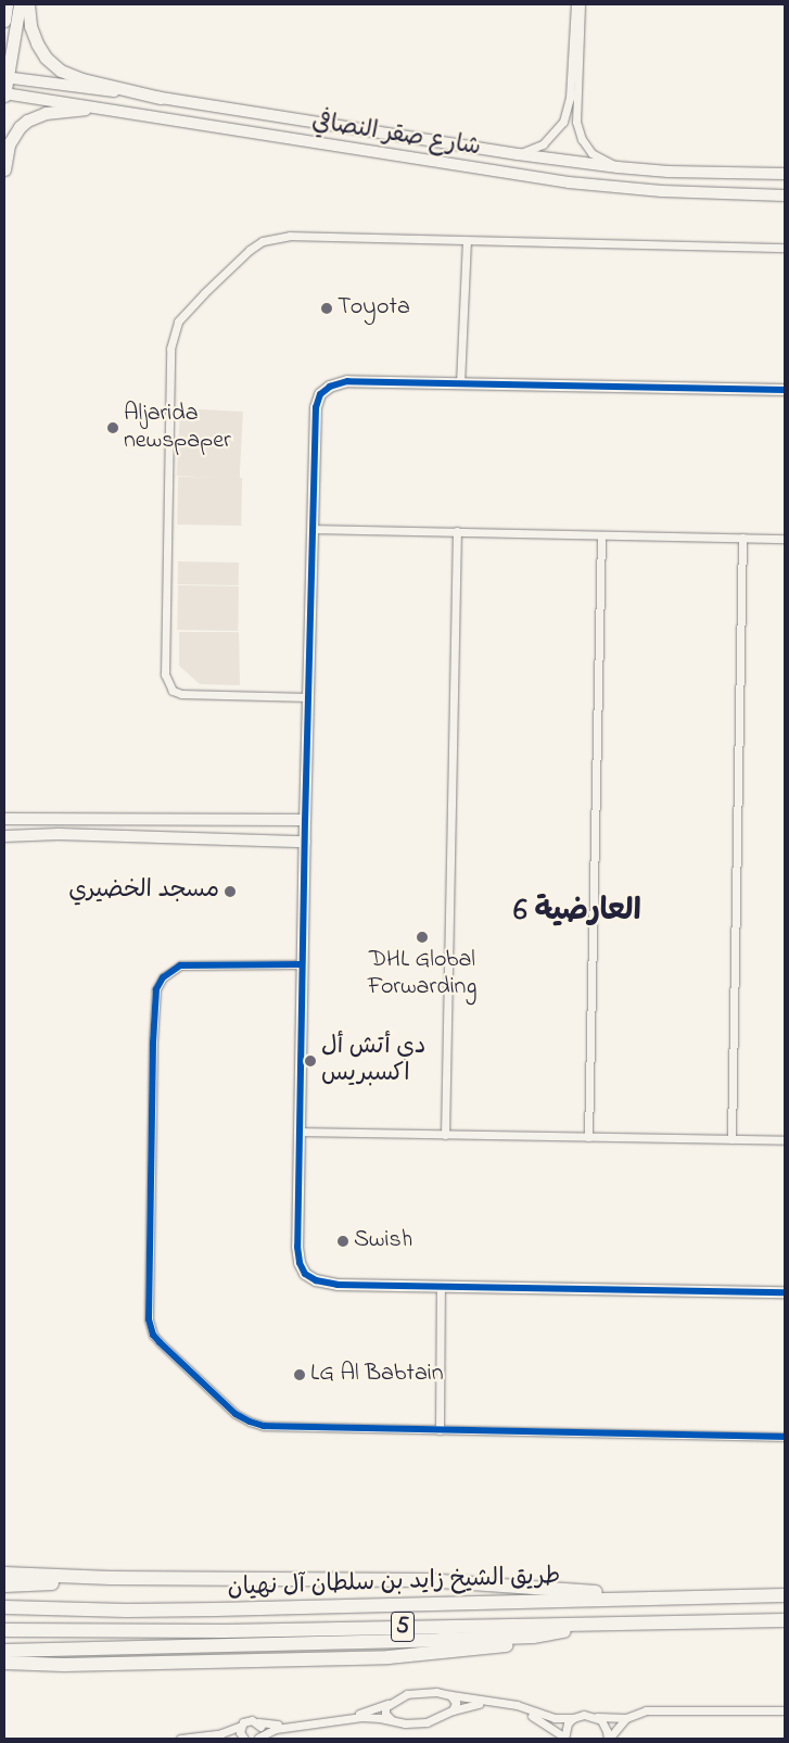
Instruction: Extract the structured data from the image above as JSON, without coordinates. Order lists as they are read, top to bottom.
{
  "streets": {
    "highway": ["طريق الشيخ زايد بن سلطان آل نهيان", "5"],
    "street": ["شارع صقر النصافي"]
  },
  "districts": ["العارضية 6"],
  "places": [
    "Toyota",
    "Aljarida newspaper",
    "مسجد الخضيري",
    "DHL Global Forwarding",
    "دي أتش أل اكسبريس",
    "Swish",
    "LG Al Babtain"
  ]
}
